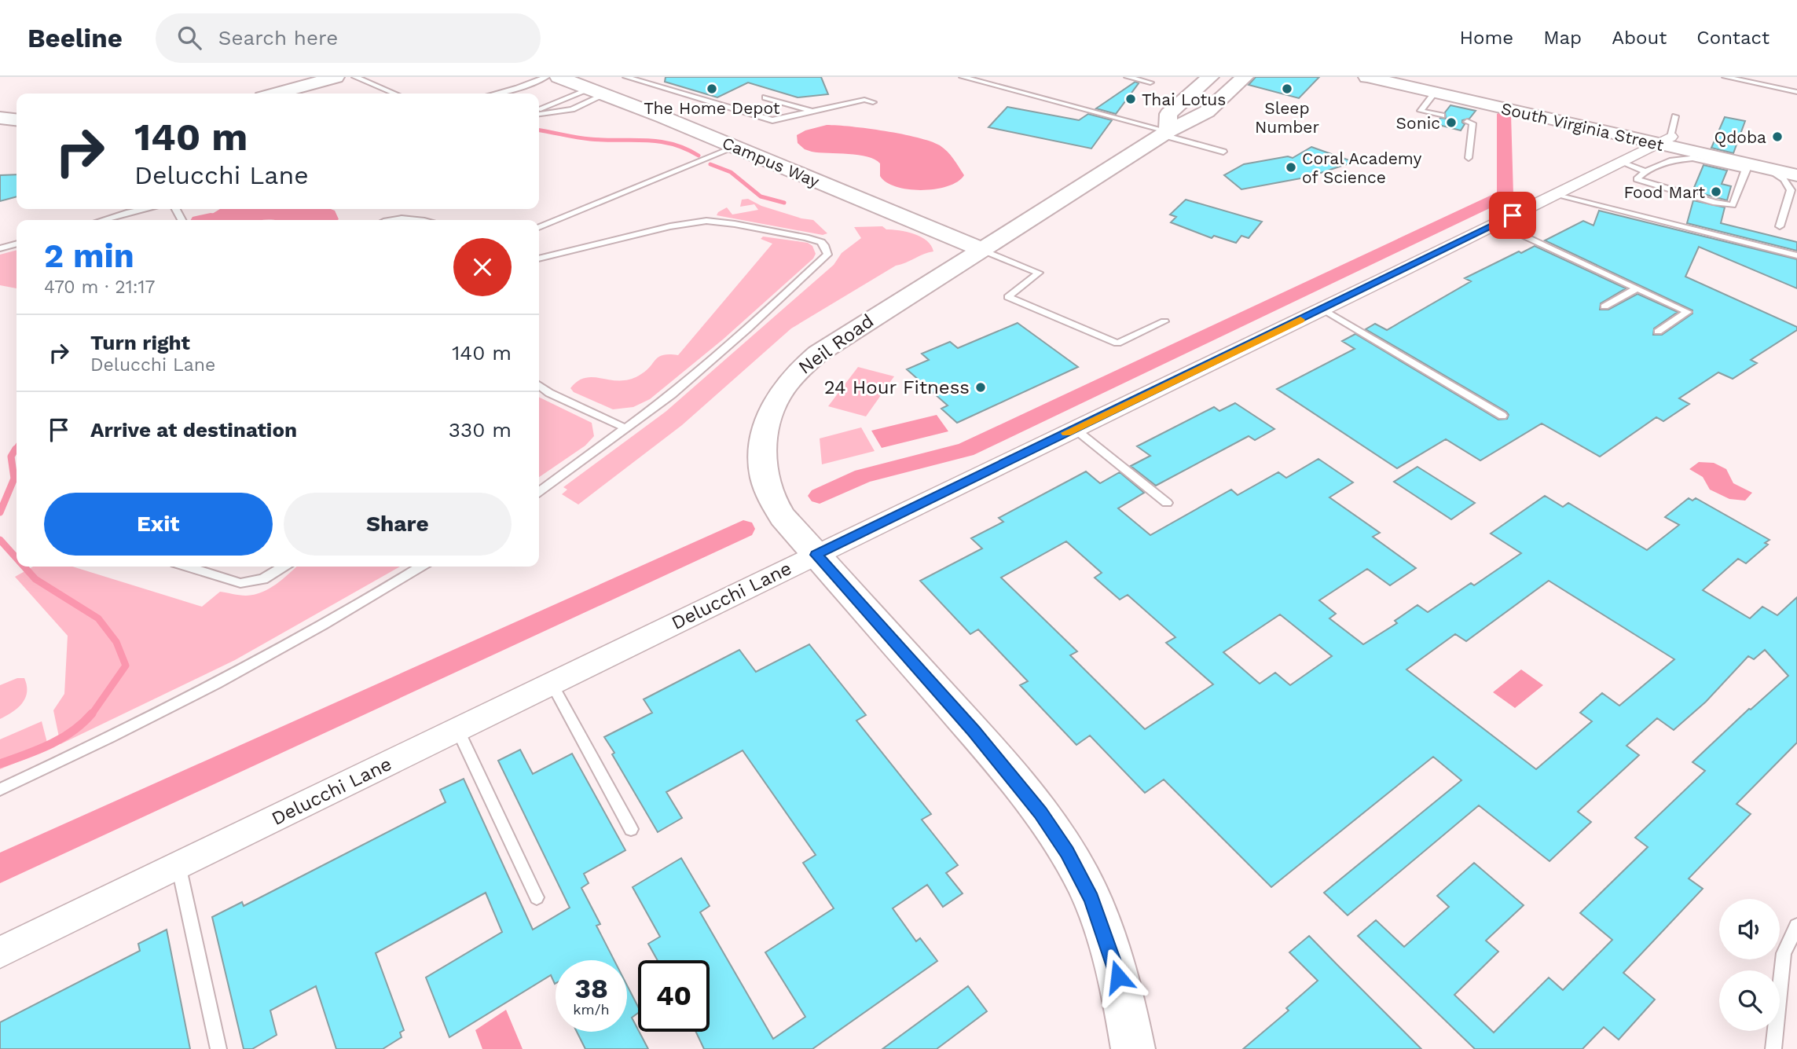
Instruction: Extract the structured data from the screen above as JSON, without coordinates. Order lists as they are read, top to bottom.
{
  "streets": {
    "street": [
      "South Virginia Street",
      "Campus Way",
      "Neil Road",
      "Delucchi Lane"
    ]
  },
  "crossings": [
    ["South Virginia Street", "Delucchi Lane"],
    ["Campus Way", "Neil Road"],
    ["Neil Road", "Delucchi Lane"]
  ],
  "places": [
    "The Home Depot",
    "Sleep Number",
    "Thai Lotus",
    "Sonic",
    "Qdoba",
    "Coral Academy of Science",
    "Food Mart",
    "24 Hour Fitness"
  ],
  "page": {
    "header": "Beeline",
    "search": "Search here",
    "nav": [
      "Home",
      "Map",
      "About",
      "Contact"
    ],
    "turn": ["140 m", "Delucchi Lane"],
    "heading": ["2 min", "470 m · 21:17"],
    "list": [
      {
        "name": "Turn right",
        "note": "Delucchi Lane",
        "value": "140 m"
      },
      {
        "name": "Arrive at destination",
        "value": "330 m"
      }
    ],
    "buttons": ["Exit", "Share"],
    "speed": "38 km/h",
    "limit": "40"
  }
}
